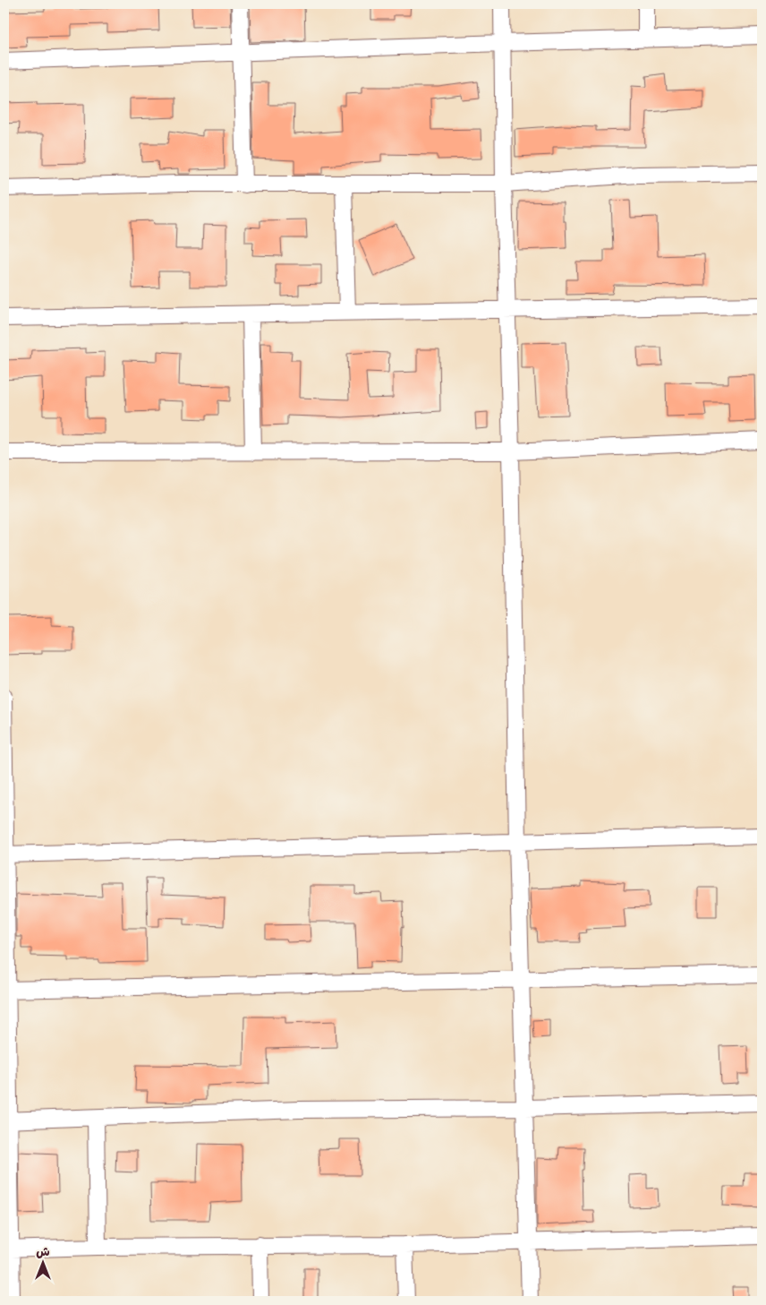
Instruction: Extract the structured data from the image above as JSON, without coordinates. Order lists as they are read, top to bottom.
{
  "north": "top"
}
